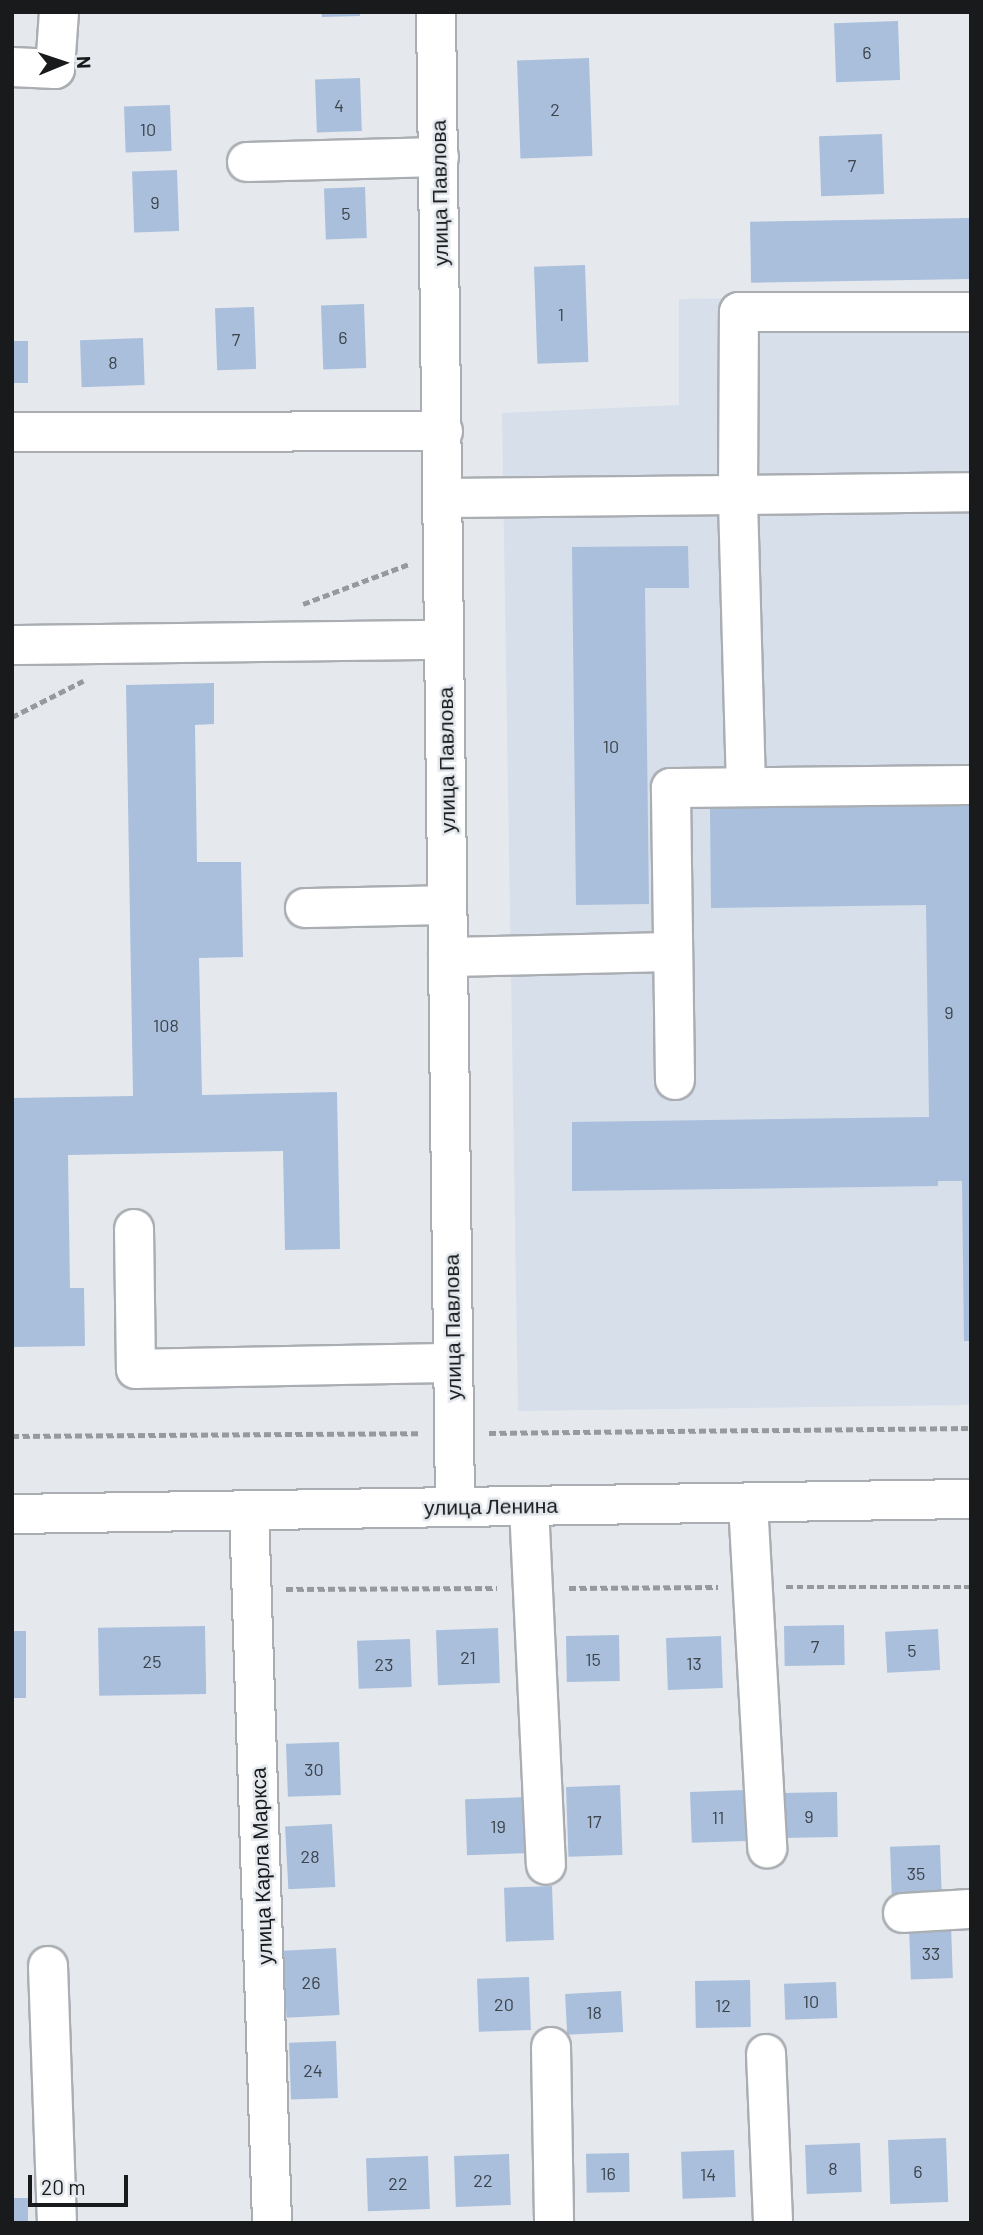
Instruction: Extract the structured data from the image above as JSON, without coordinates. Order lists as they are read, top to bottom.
{
  "streets": {
    "street": ["улица Павлова", "улица Ленина", "улица Карла Маркса"]
  },
  "crossings": [
    ["улица Павлова", "улица Ленина"],
    ["улица Ленина", "улица Карла Маркса"]
  ],
  "house_numbers": [
    "6",
    "4",
    "2",
    "10",
    "7",
    "9",
    "5",
    "1",
    "6",
    "7",
    "8",
    "10",
    "9",
    "108",
    "7",
    "5",
    "21",
    "15",
    "25",
    "13",
    "23",
    "30",
    "9",
    "11",
    "17",
    "19",
    "28",
    "35",
    "33",
    "26",
    "10",
    "20",
    "12",
    "18",
    "24",
    "8",
    "6",
    "16",
    "14",
    "22",
    "22"
  ],
  "scale_bar": "20 m",
  "north": "right"
}
